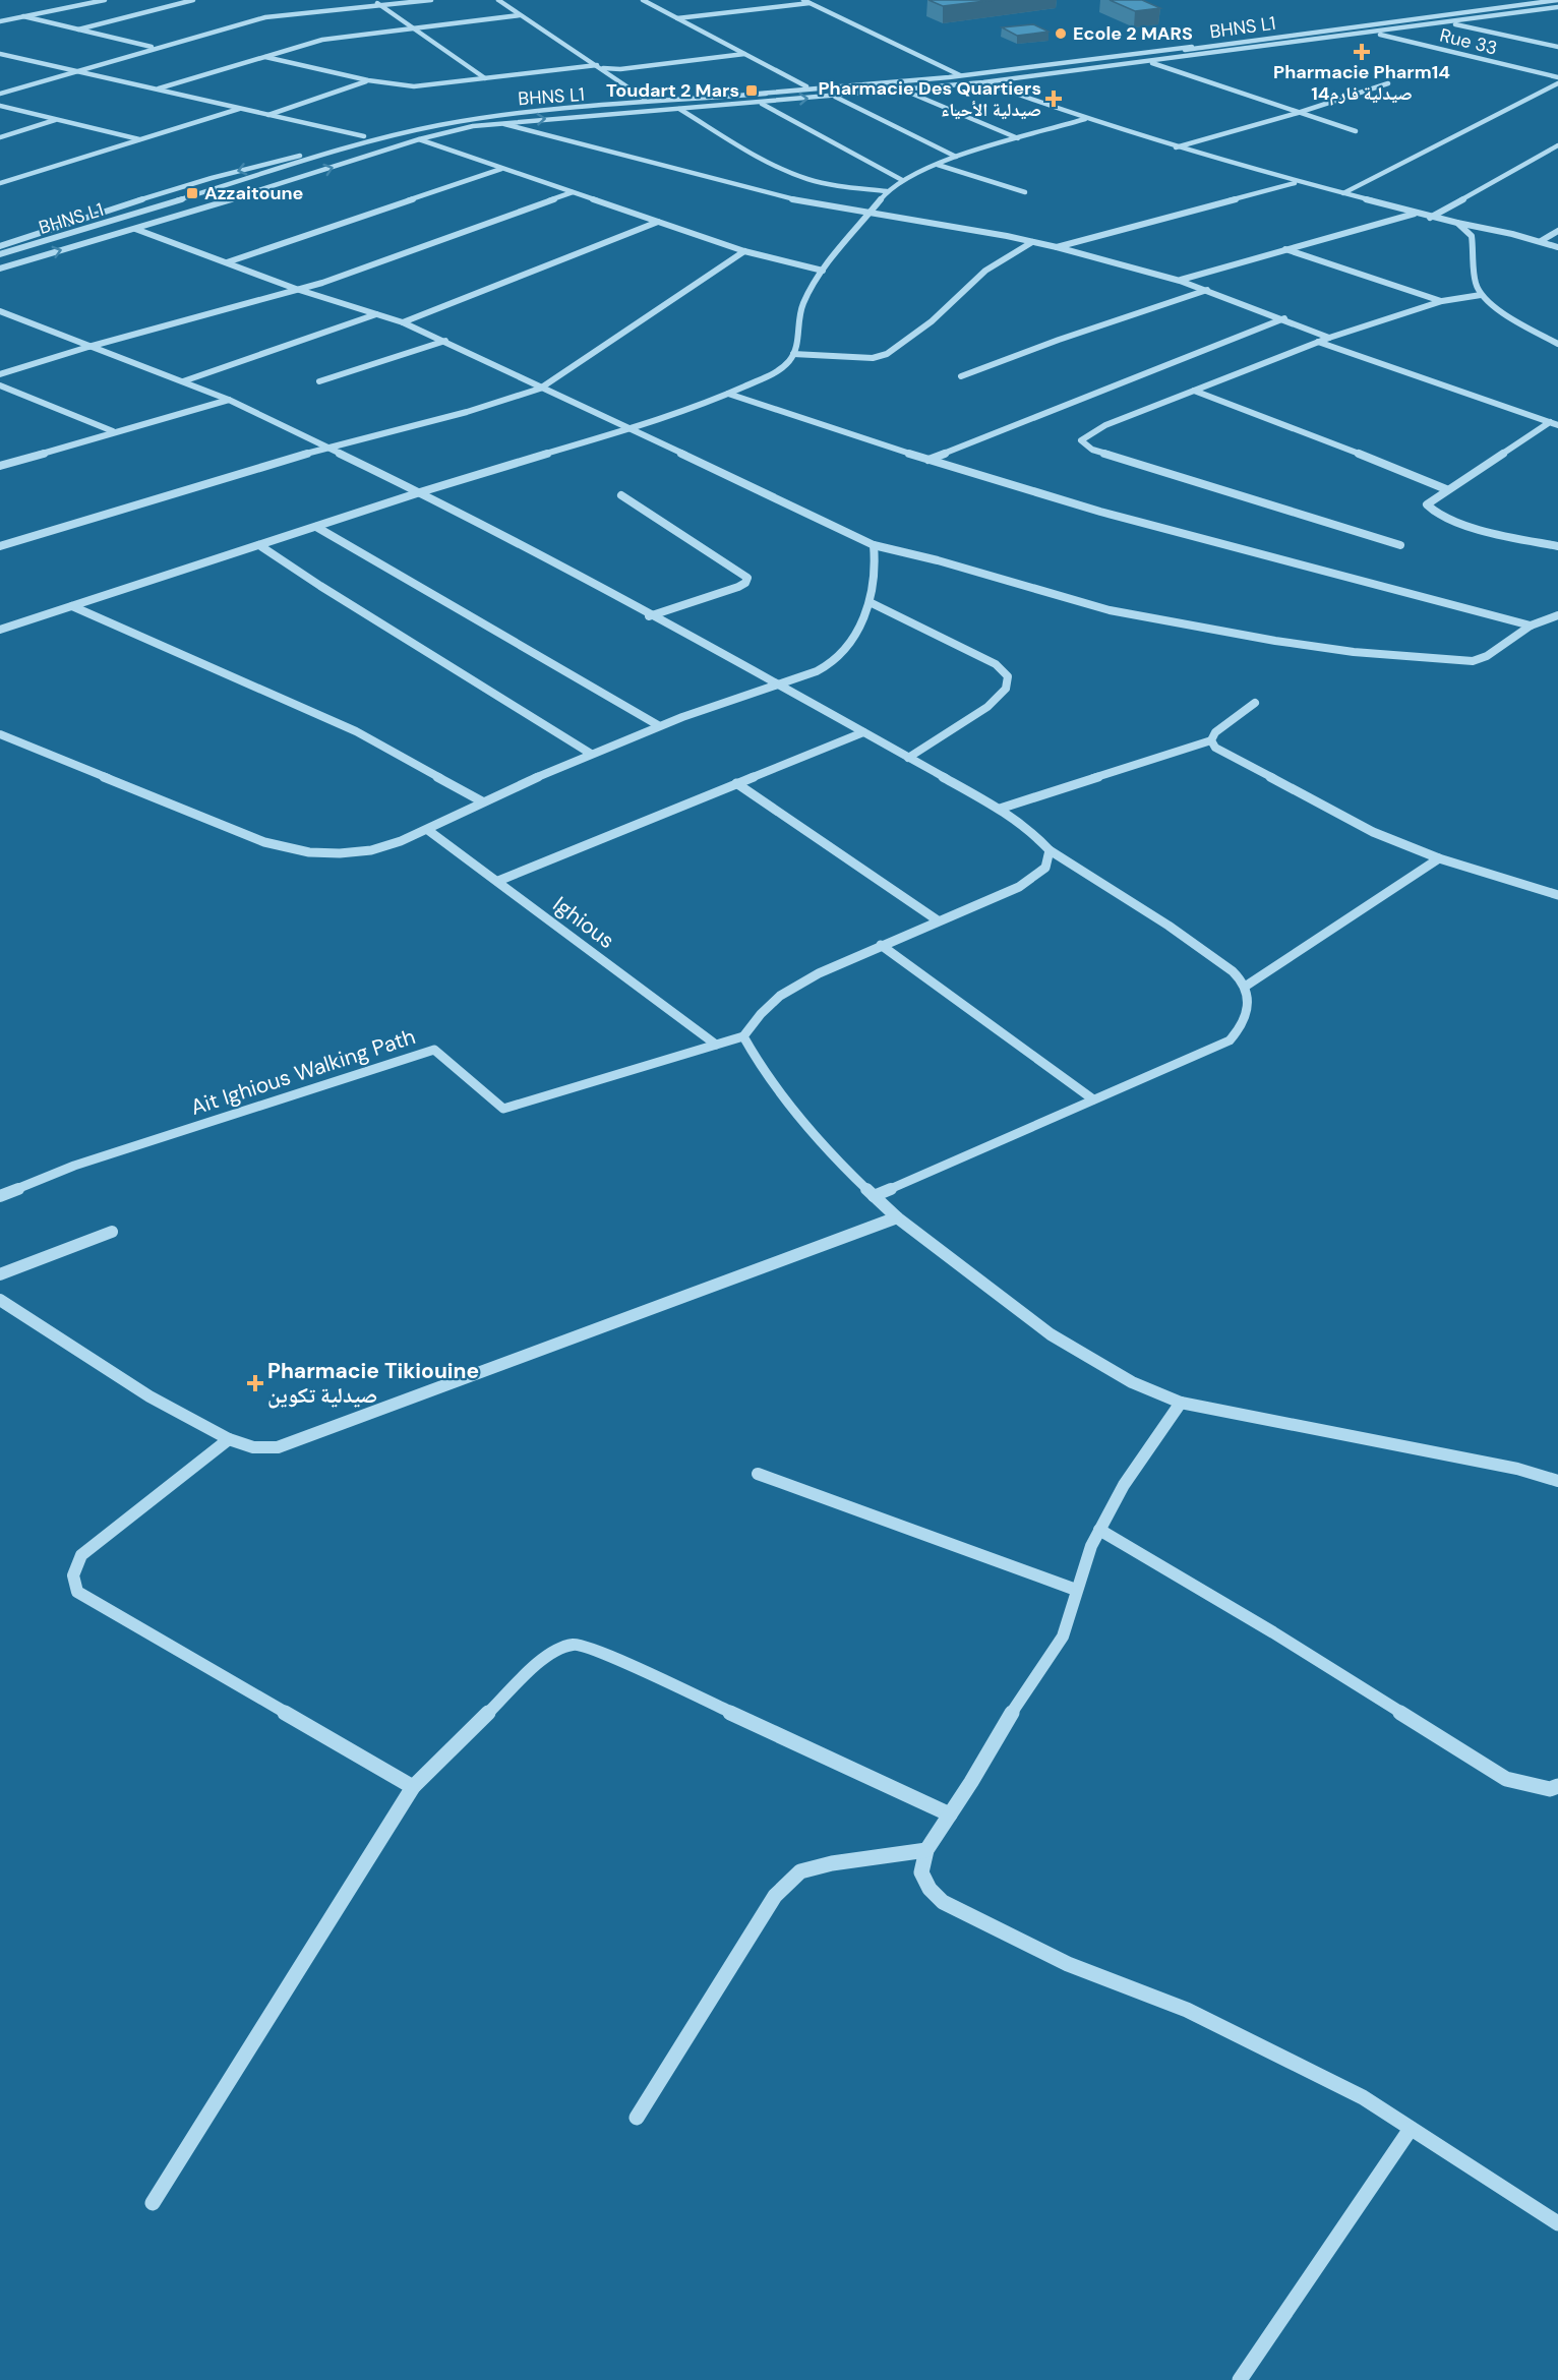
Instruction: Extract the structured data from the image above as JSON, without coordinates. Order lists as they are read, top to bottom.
{
  "streets": {
    "street": [
      "BHNS L1",
      "Rue 33",
      "Ighious",
      "Ait Ighious Walking Path"
    ]
  },
  "crossings": [
    ["Ighious", "Ait Ighious Walking Path"]
  ],
  "places": {
    "other": ["Ecole 2 MARS"],
    "health": ["Pharmacie Pharm14 صيدلية فارم14", "Pharmacie Des Quartiers صيدلية الأحياء", "Pharmacie Tikiouine صيدلية تكوين"],
    "transit": ["Toudart 2 Mars", "Azzaitoune"]
  }
}
